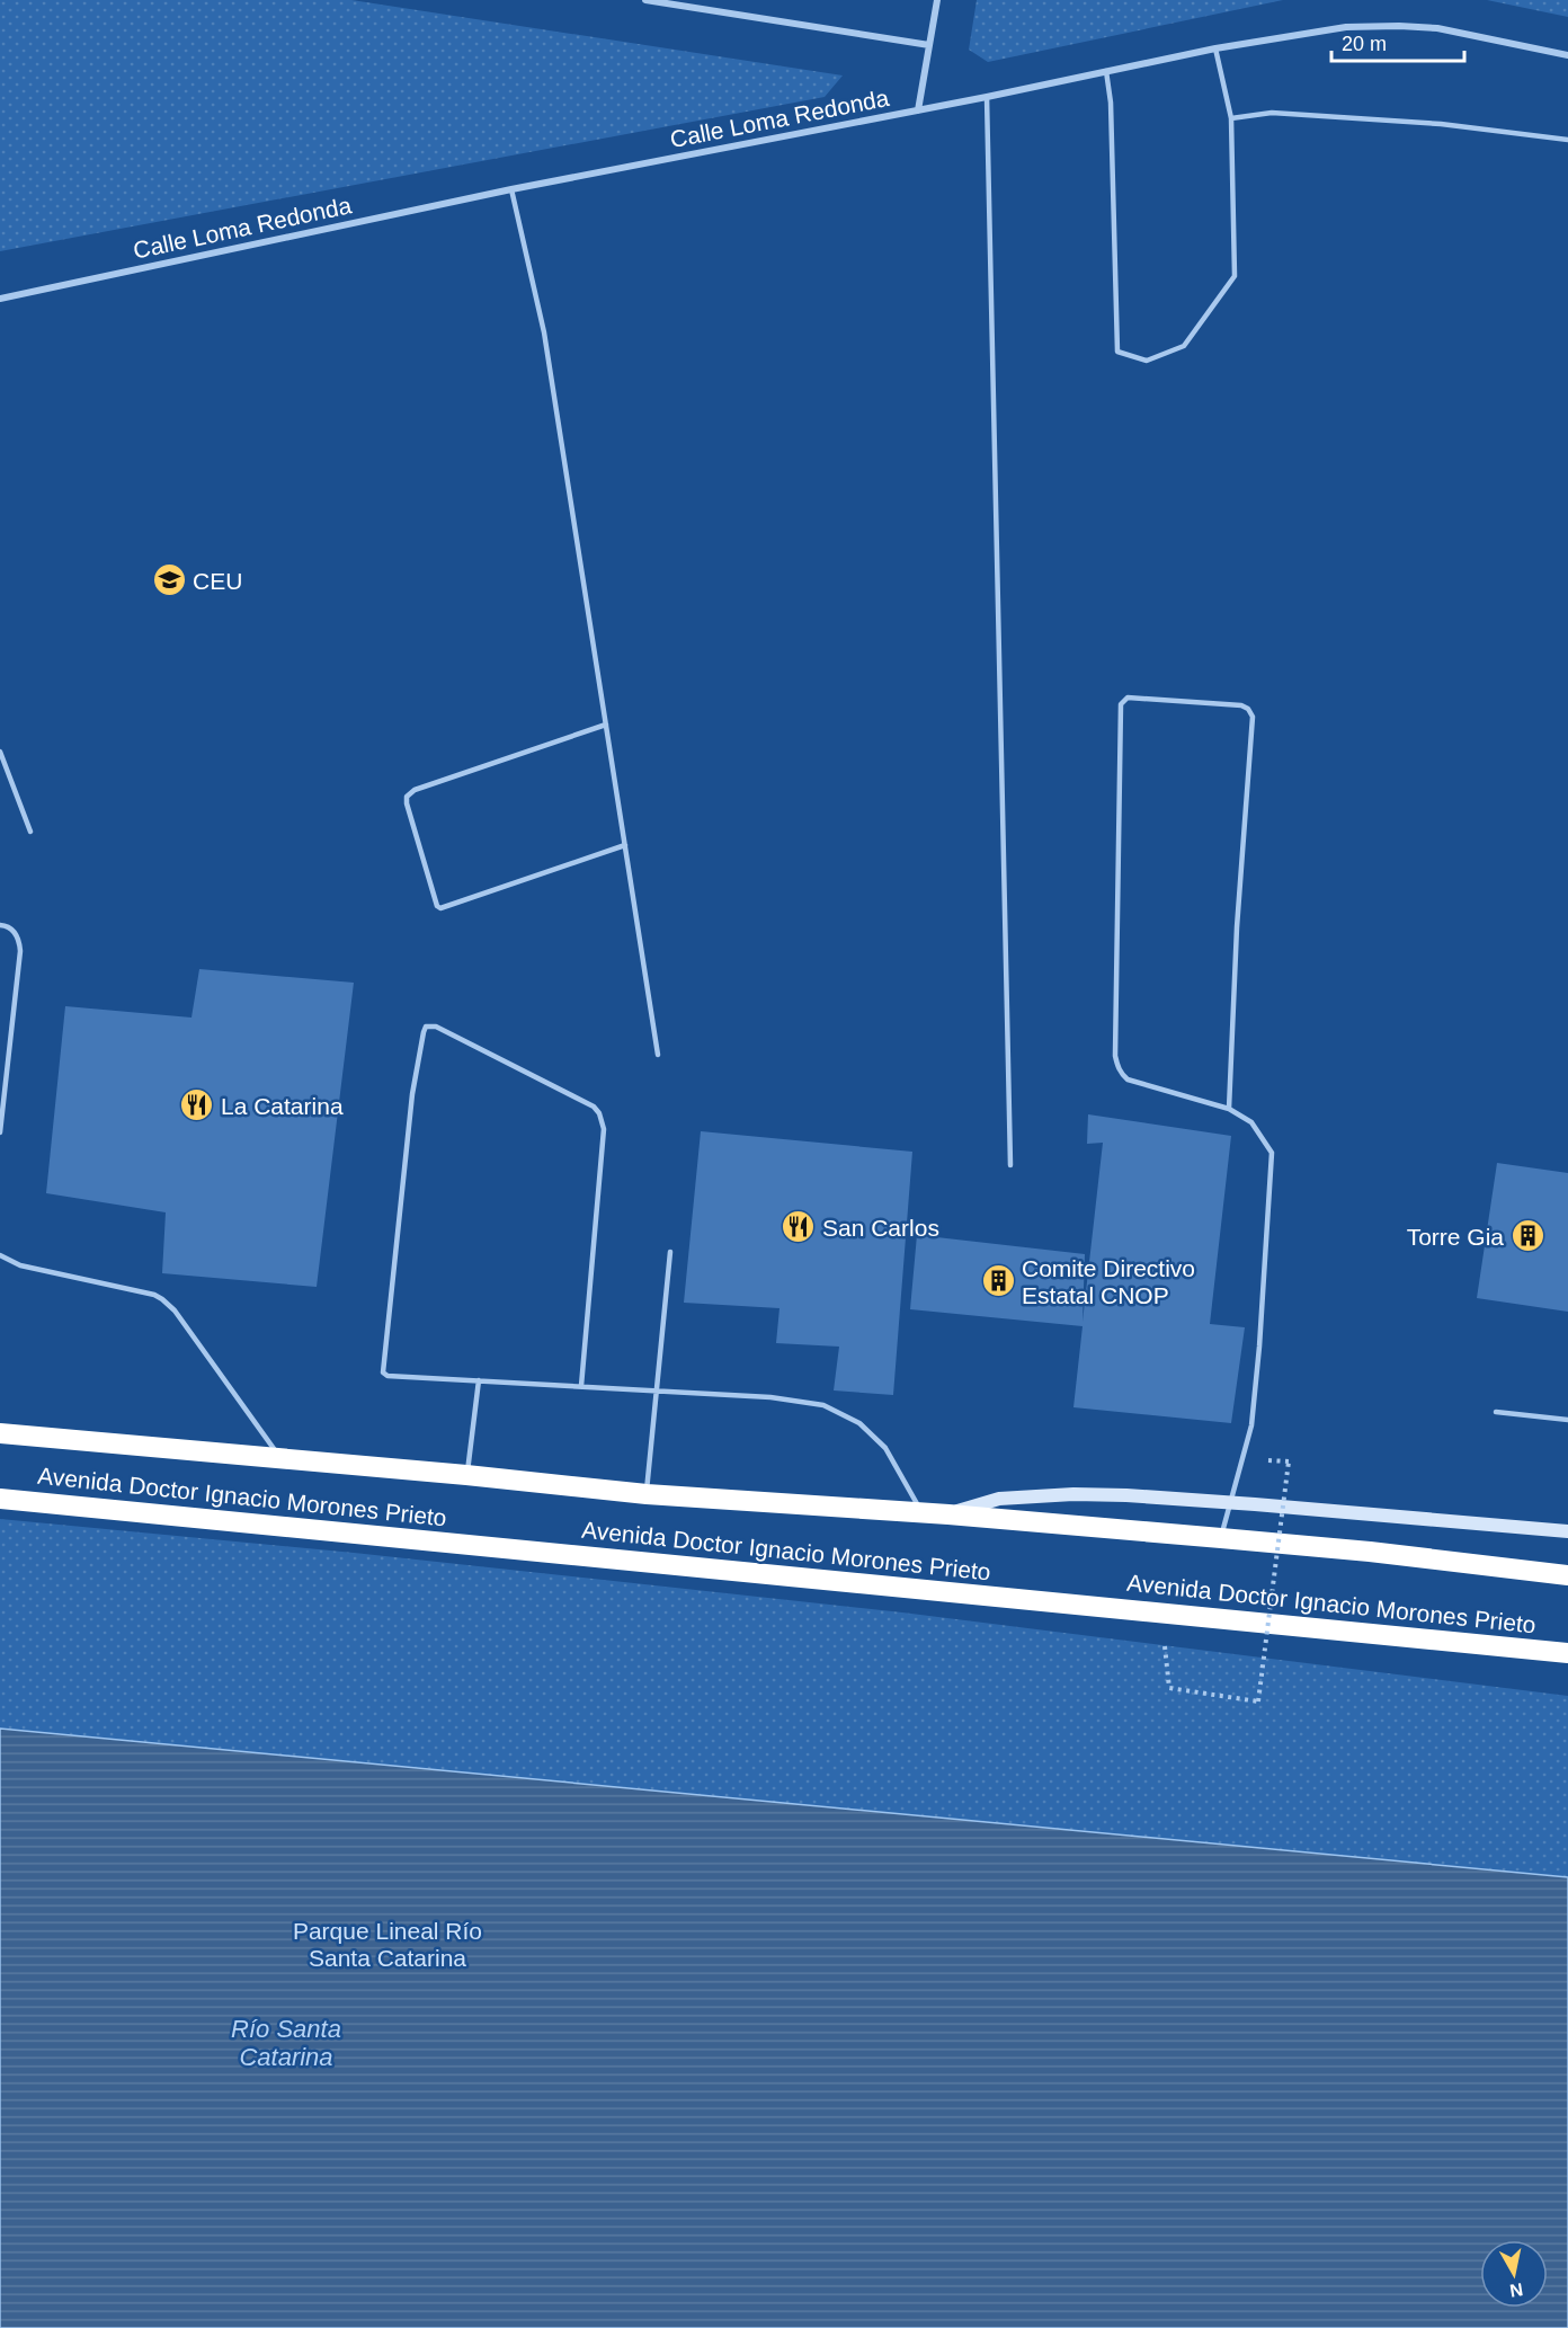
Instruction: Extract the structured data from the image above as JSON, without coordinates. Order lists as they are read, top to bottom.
{
  "streets": {
    "highway": ["Avenida Doctor Ignacio Morones Prieto"],
    "street": ["Calle Loma Redonda"]
  },
  "water": ["Río Santa Catarina"],
  "parks": ["Parque Lineal Río Santa Catarina"],
  "places": {
    "school or university": ["CEU"],
    "restaurant": ["La Catarina", "San Carlos"],
    "building": ["Torre Gia", "Comite Directivo Estatal CNOP"]
  },
  "scale_bar": "20 m",
  "north": "bottom"
}
